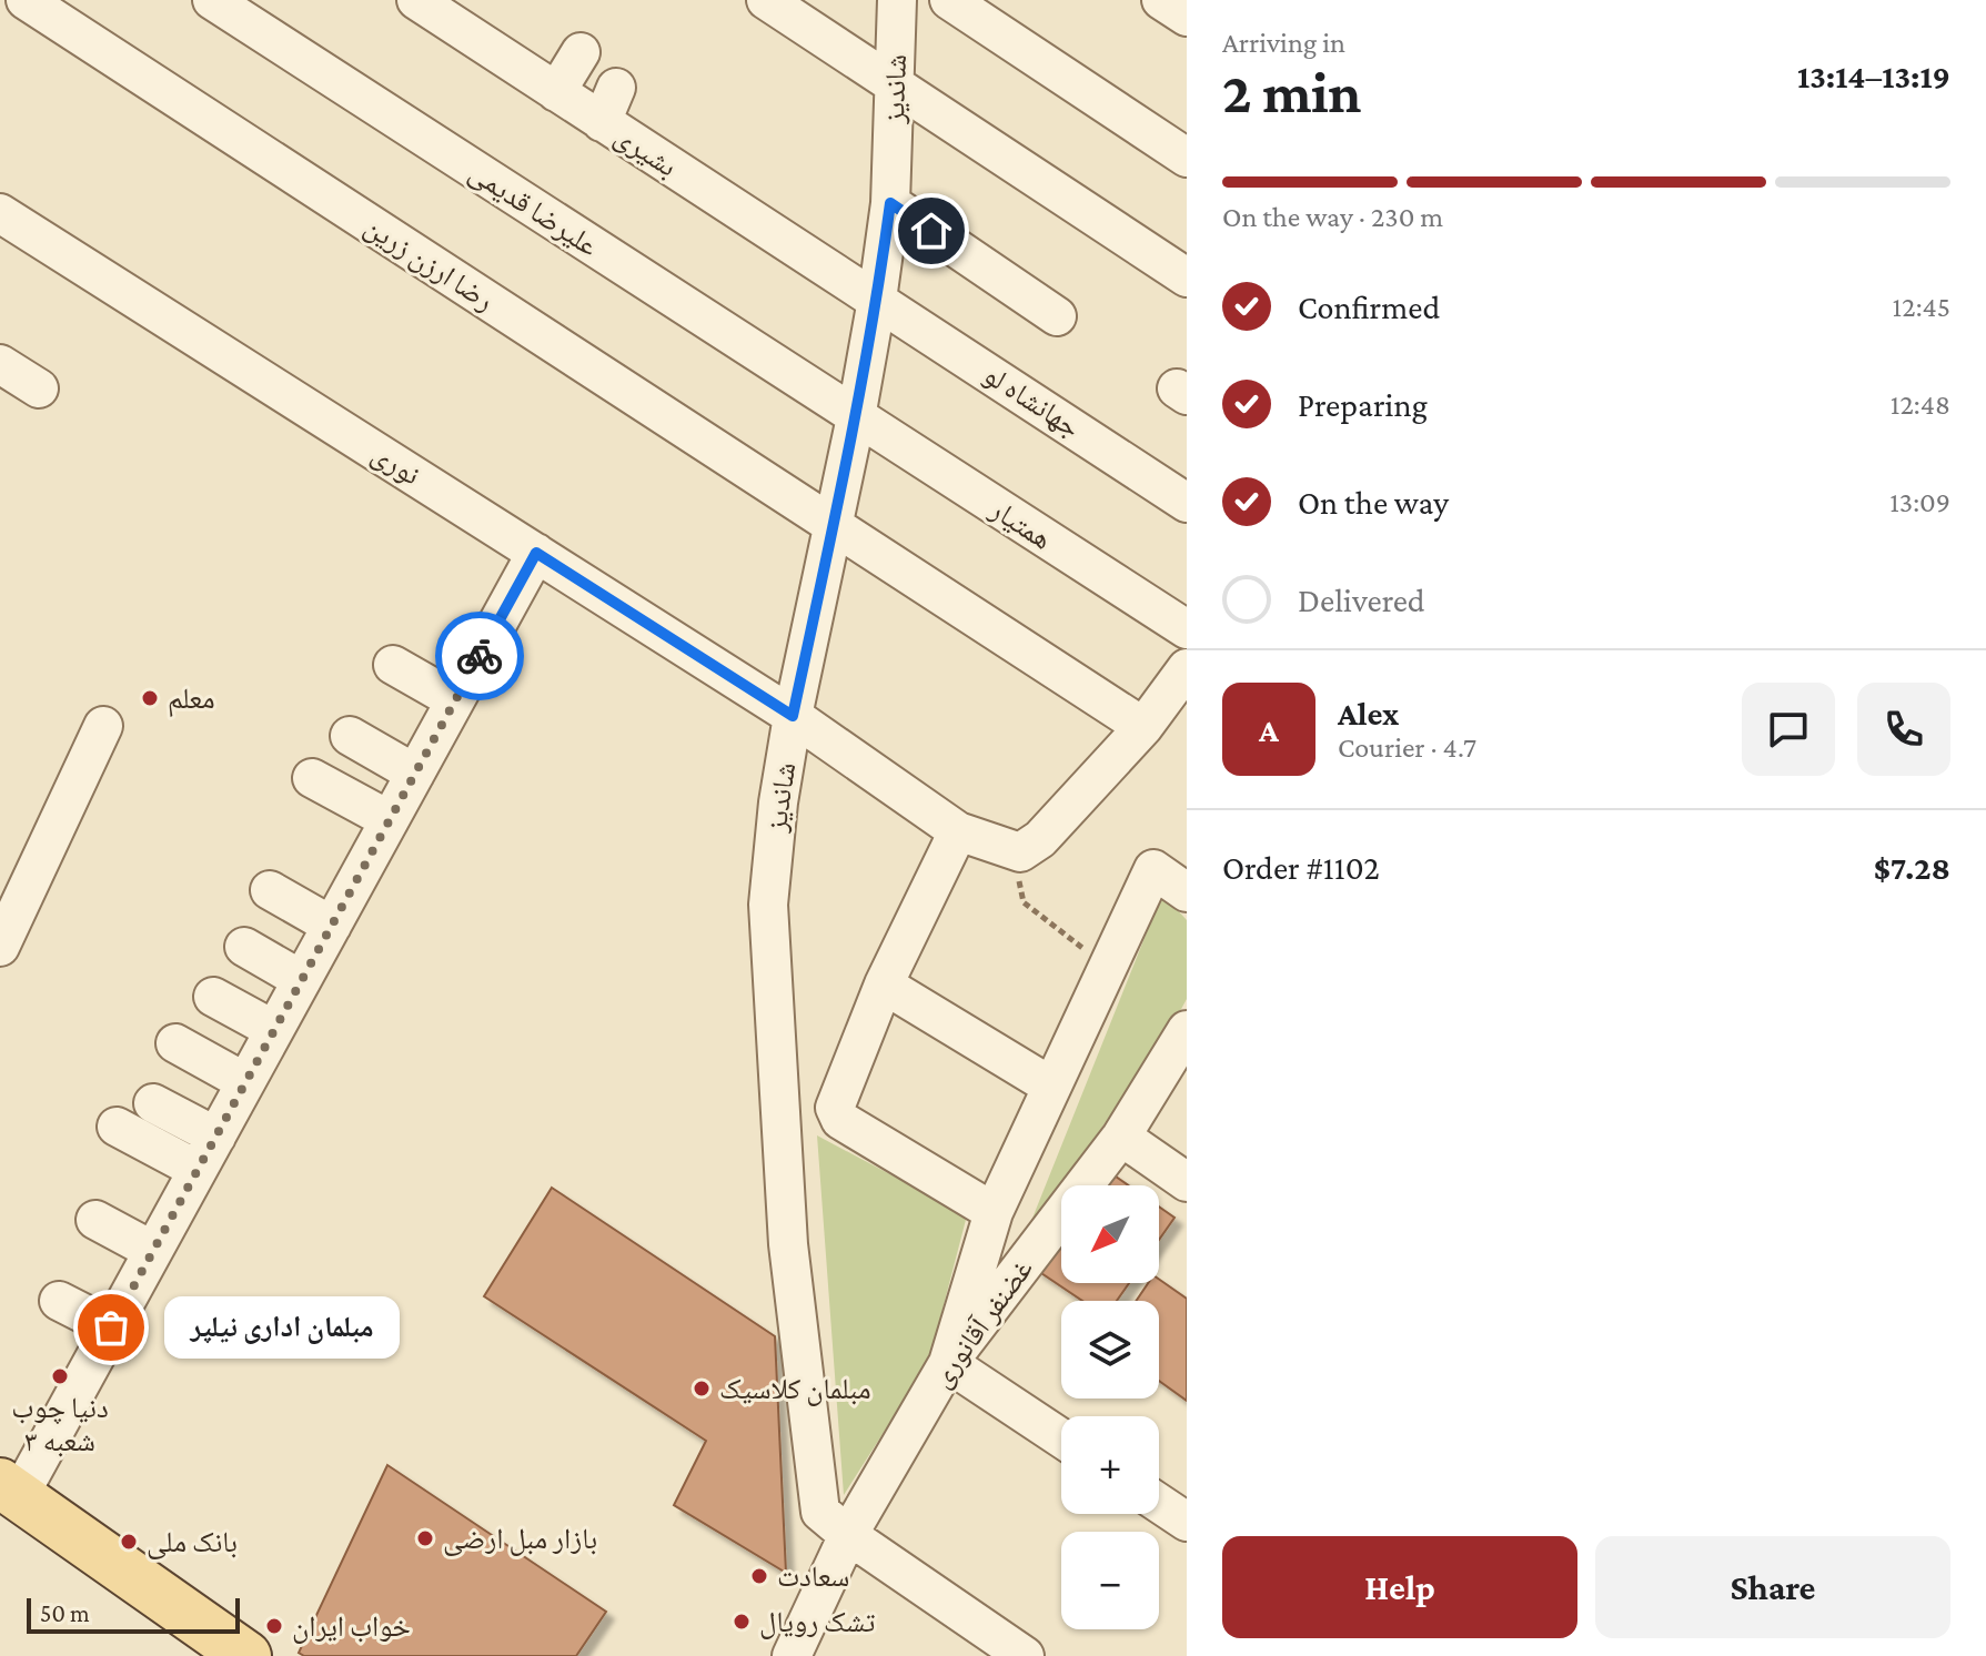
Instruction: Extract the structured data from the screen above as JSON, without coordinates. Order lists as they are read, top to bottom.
{
  "streets": {
    "street": [
      "شاندیز",
      "بشیری",
      "علیرضا قدیمی",
      "رضا ارزن زرین",
      "جهانشاه لو",
      "نوری",
      "همتیار",
      "غضنفر آقانوری"
    ]
  },
  "crossings": [
    ["شاندیز", "بشیری"],
    ["شاندیز", "علیرضا قدیمی"],
    ["شاندیز", "رضا ارزن زرین"],
    ["شاندیز", "جهانشاه لو"],
    ["شاندیز", "نوری"],
    ["شاندیز", "همتیار"],
    ["شاندیز", "غضنفر آقانوری"],
    ["بشیری", "جهانشاه لو"],
    ["علیرضا قدیمی", "همتیار"]
  ],
  "places": [
    "معلم",
    "مبلمان اداری نیلپر",
    "دنیا چوب شعبه ۳",
    "مبلمان کلاسیک",
    "بازار مبل ارضی",
    "بانک ملی",
    "سعادت",
    "تشک رویال",
    "خواب ایران"
  ],
  "scale_bar": "50 m",
  "north": "bottom left",
  "page": {
    "heading": ["2 min", "Arriving in", "13:14–13:19"],
    "panel": [
      "Alex",
      "Courier · 4.7",
      "Order #1102",
      "$7.28"
    ],
    "bar": "On the way · 230 m",
    "list": [
      ["Confirmed", "12:45"],
      ["Preparing", "12:48"],
      ["On the way", "13:09"],
      "Delivered"
    ],
    "round": "A",
    "map_buttons": ["+", "−"],
    "bubble": "مبلمان اداری نیلپر",
    "buttons": ["Help", "Share"],
    "scale": "50 m"
  }
}
